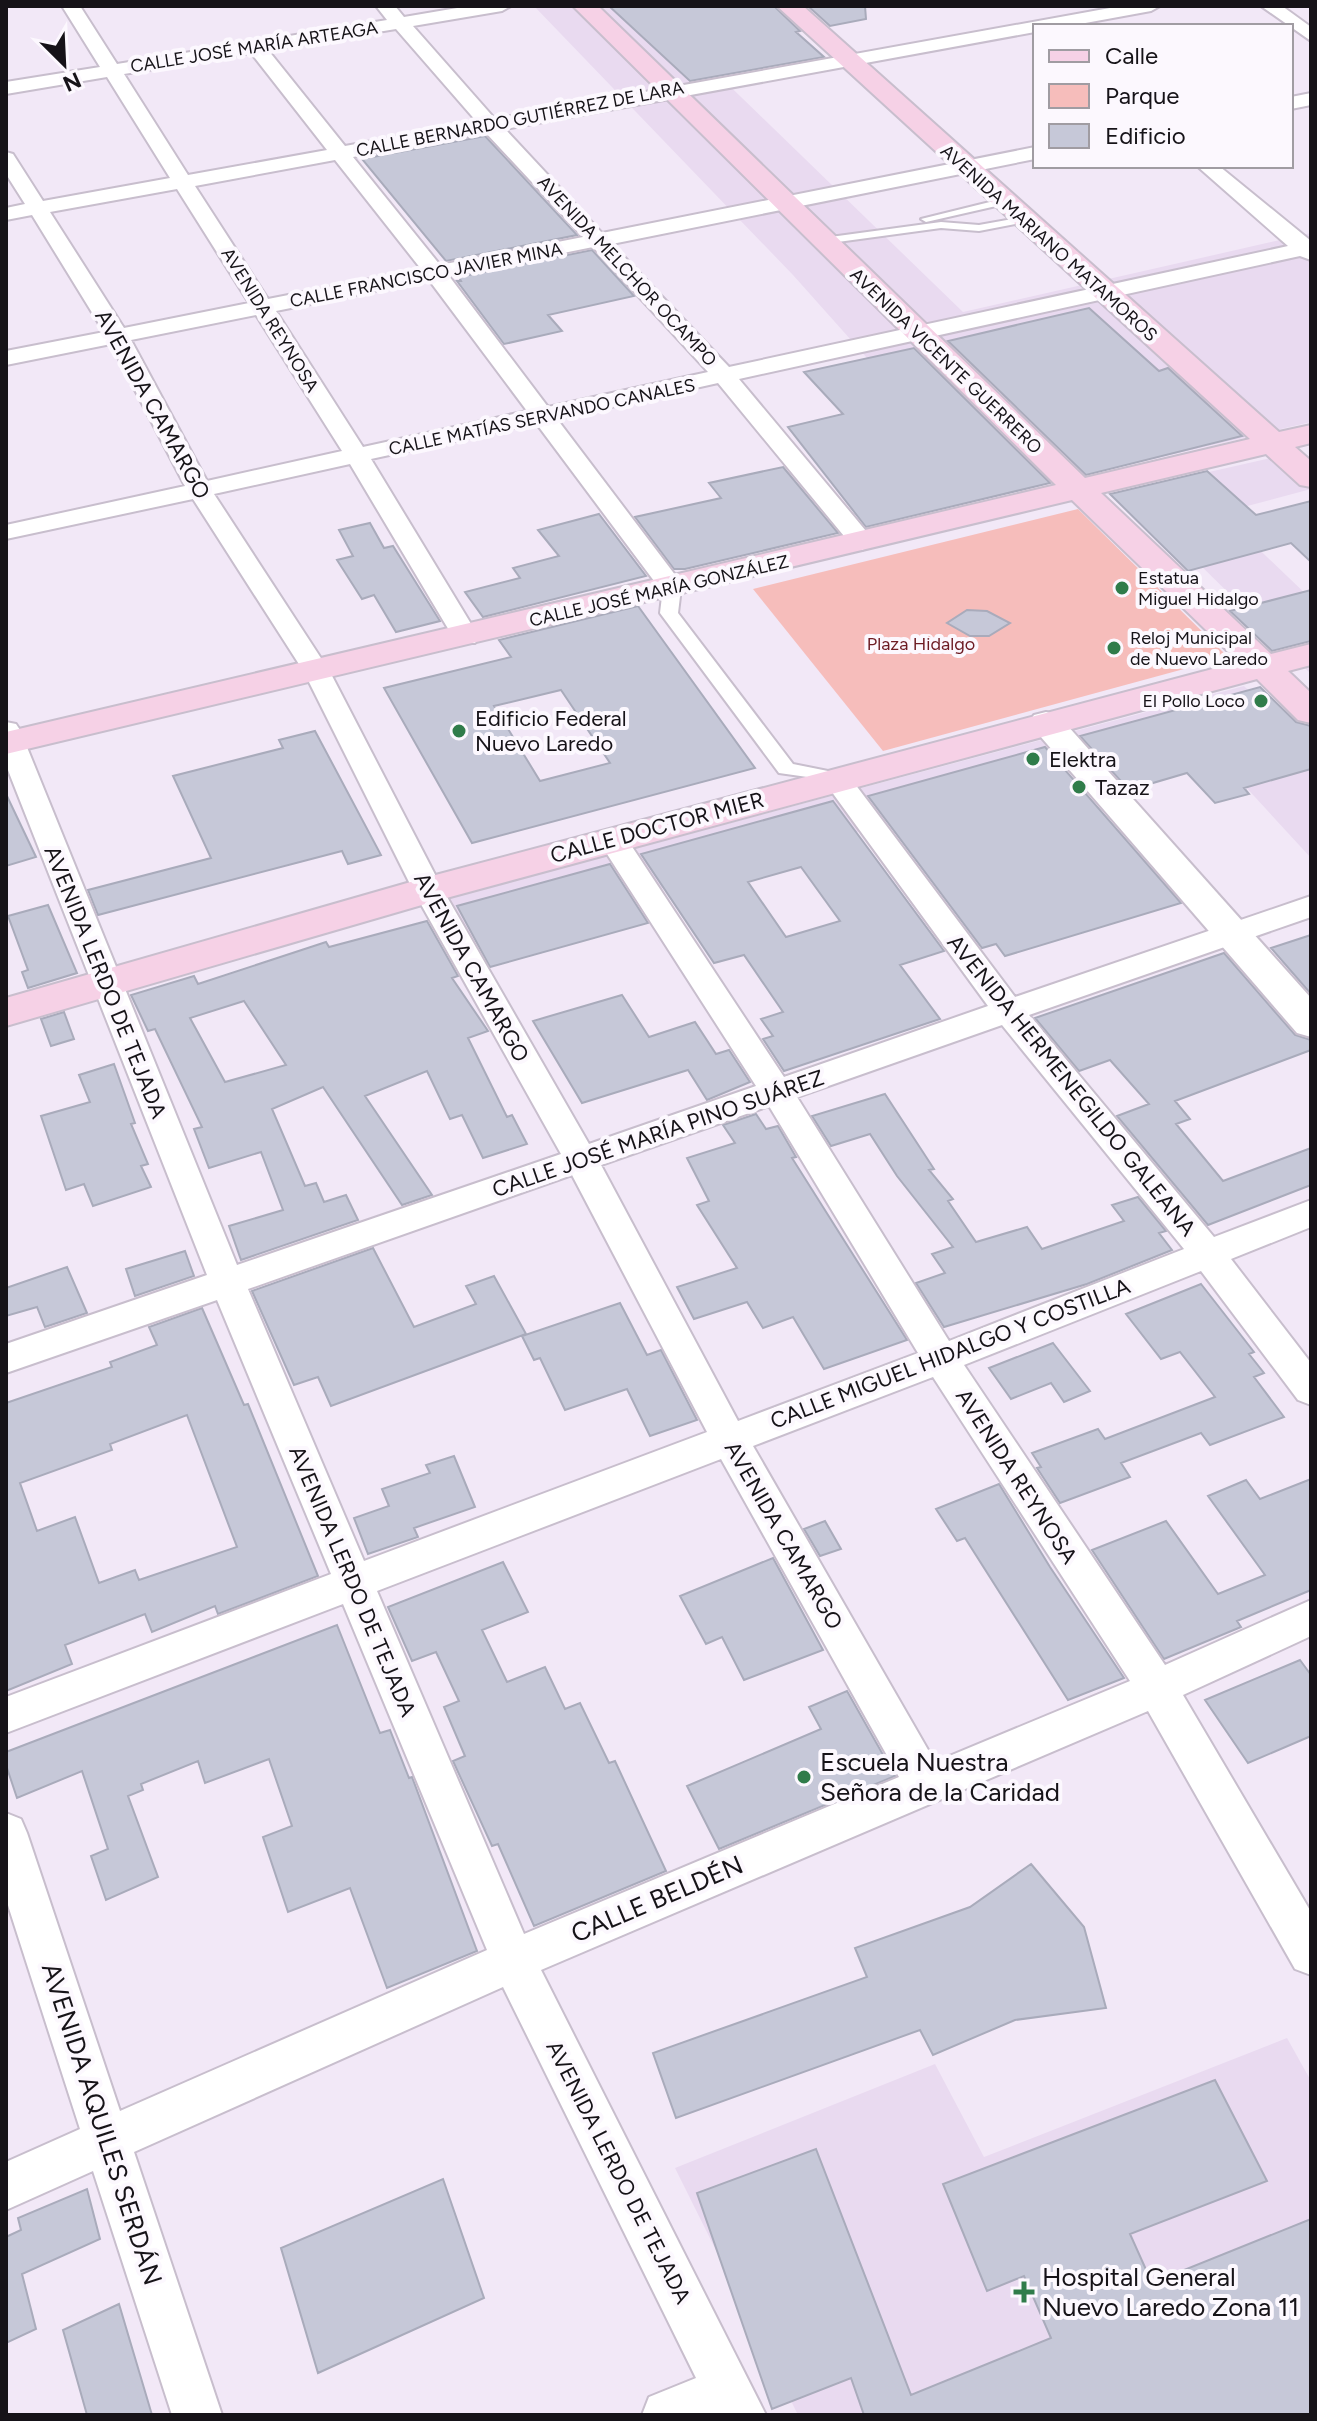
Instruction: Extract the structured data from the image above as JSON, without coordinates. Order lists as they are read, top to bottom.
{
  "streets": {
    "main road": [
      "AVENIDA MARIANO MATAMOROS",
      "AVENIDA VICENTE GUERRERO",
      "CALLE JOSÉ MARÍA GONZÁLEZ",
      "CALLE DOCTOR MIER"
    ],
    "street": [
      "CALLE JOSÉ MARÍA ARTEAGA",
      "CALLE BERNARDO GUTIÉRREZ DE LARA",
      "AVENIDA MELCHOR OCAMPO",
      "CALLE FRANCISCO JAVIER MINA",
      "AVENIDA REYNOSA",
      "AVENIDA CAMARGO",
      "CALLE MATÍAS SERVANDO CANALES",
      "AVENIDA LERDO DE TEJADA",
      "AVENIDA HERMENEGILDO GALEANA",
      "CALLE JOSÉ MARÍA PINO SUÁREZ",
      "CALLE MIGUEL HIDALGO Y COSTILLA",
      "CALLE BELDÉN",
      "AVENIDA AQUILES SERDÁN"
    ]
  },
  "crossings": [
    ["CALLE JOSÉ MARÍA ARTEAGA", "AVENIDA MELCHOR OCAMPO"],
    ["CALLE JOSÉ MARÍA ARTEAGA", "AVENIDA REYNOSA"],
    ["CALLE BERNARDO GUTIÉRREZ DE LARA", "AVENIDA MARIANO MATAMOROS"],
    ["CALLE BERNARDO GUTIÉRREZ DE LARA", "AVENIDA MELCHOR OCAMPO"],
    ["CALLE BERNARDO GUTIÉRREZ DE LARA", "AVENIDA REYNOSA"],
    ["CALLE BERNARDO GUTIÉRREZ DE LARA", "AVENIDA VICENTE GUERRERO"],
    ["CALLE BERNARDO GUTIÉRREZ DE LARA", "AVENIDA CAMARGO"],
    ["AVENIDA MARIANO MATAMOROS", "CALLE FRANCISCO JAVIER MINA"],
    ["AVENIDA MARIANO MATAMOROS", "CALLE MATÍAS SERVANDO CANALES"],
    ["AVENIDA MARIANO MATAMOROS", "CALLE JOSÉ MARÍA GONZÁLEZ"],
    ["AVENIDA MELCHOR OCAMPO", "CALLE FRANCISCO JAVIER MINA"],
    ["AVENIDA MELCHOR OCAMPO", "CALLE MATÍAS SERVANDO CANALES"],
    ["AVENIDA MELCHOR OCAMPO", "CALLE JOSÉ MARÍA GONZÁLEZ"],
    ["CALLE FRANCISCO JAVIER MINA", "AVENIDA REYNOSA"],
    ["CALLE FRANCISCO JAVIER MINA", "AVENIDA VICENTE GUERRERO"],
    ["CALLE FRANCISCO JAVIER MINA", "AVENIDA CAMARGO"],
    ["AVENIDA REYNOSA", "CALLE MATÍAS SERVANDO CANALES"],
    ["AVENIDA REYNOSA", "CALLE JOSÉ MARÍA GONZÁLEZ"],
    ["AVENIDA REYNOSA", "CALLE DOCTOR MIER"],
    ["AVENIDA REYNOSA", "CALLE JOSÉ MARÍA PINO SUÁREZ"],
    ["AVENIDA REYNOSA", "CALLE MIGUEL HIDALGO Y COSTILLA"],
    ["AVENIDA REYNOSA", "CALLE BELDÉN"],
    ["AVENIDA VICENTE GUERRERO", "CALLE MATÍAS SERVANDO CANALES"],
    ["AVENIDA VICENTE GUERRERO", "CALLE JOSÉ MARÍA GONZÁLEZ"],
    ["AVENIDA VICENTE GUERRERO", "CALLE DOCTOR MIER"],
    ["AVENIDA CAMARGO", "CALLE MATÍAS SERVANDO CANALES"],
    ["AVENIDA CAMARGO", "CALLE JOSÉ MARÍA GONZÁLEZ"],
    ["AVENIDA CAMARGO", "CALLE DOCTOR MIER"],
    ["AVENIDA CAMARGO", "CALLE JOSÉ MARÍA PINO SUÁREZ"],
    ["AVENIDA CAMARGO", "CALLE MIGUEL HIDALGO Y COSTILLA"],
    ["AVENIDA CAMARGO", "CALLE BELDÉN"],
    ["CALLE JOSÉ MARÍA GONZÁLEZ", "AVENIDA LERDO DE TEJADA"],
    ["CALLE DOCTOR MIER", "AVENIDA LERDO DE TEJADA"],
    ["CALLE DOCTOR MIER", "AVENIDA HERMENEGILDO GALEANA"],
    ["AVENIDA LERDO DE TEJADA", "CALLE JOSÉ MARÍA PINO SUÁREZ"],
    ["AVENIDA LERDO DE TEJADA", "CALLE MIGUEL HIDALGO Y COSTILLA"],
    ["AVENIDA LERDO DE TEJADA", "CALLE BELDÉN"],
    ["AVENIDA HERMENEGILDO GALEANA", "CALLE JOSÉ MARÍA PINO SUÁREZ"],
    ["AVENIDA HERMENEGILDO GALEANA", "CALLE MIGUEL HIDALGO Y COSTILLA"],
    ["CALLE BELDÉN", "AVENIDA AQUILES SERDÁN"]
  ],
  "parks": ["Plaza Hidalgo"],
  "places": {
    "other": [
      "Estatua Miguel Hidalgo",
      "Reloj Municipal de Nuevo Laredo",
      "El Pollo Loco",
      "Edificio Federal Nuevo Laredo",
      "Elektra",
      "Tazaz",
      "Escuela Nuestra Señora de la Caridad"
    ],
    "health": ["Hospital General Nuevo Laredo Zona 11"]
  },
  "legend": ["Calle", "Parque", "Edificio"],
  "north": "bottom right"
}
